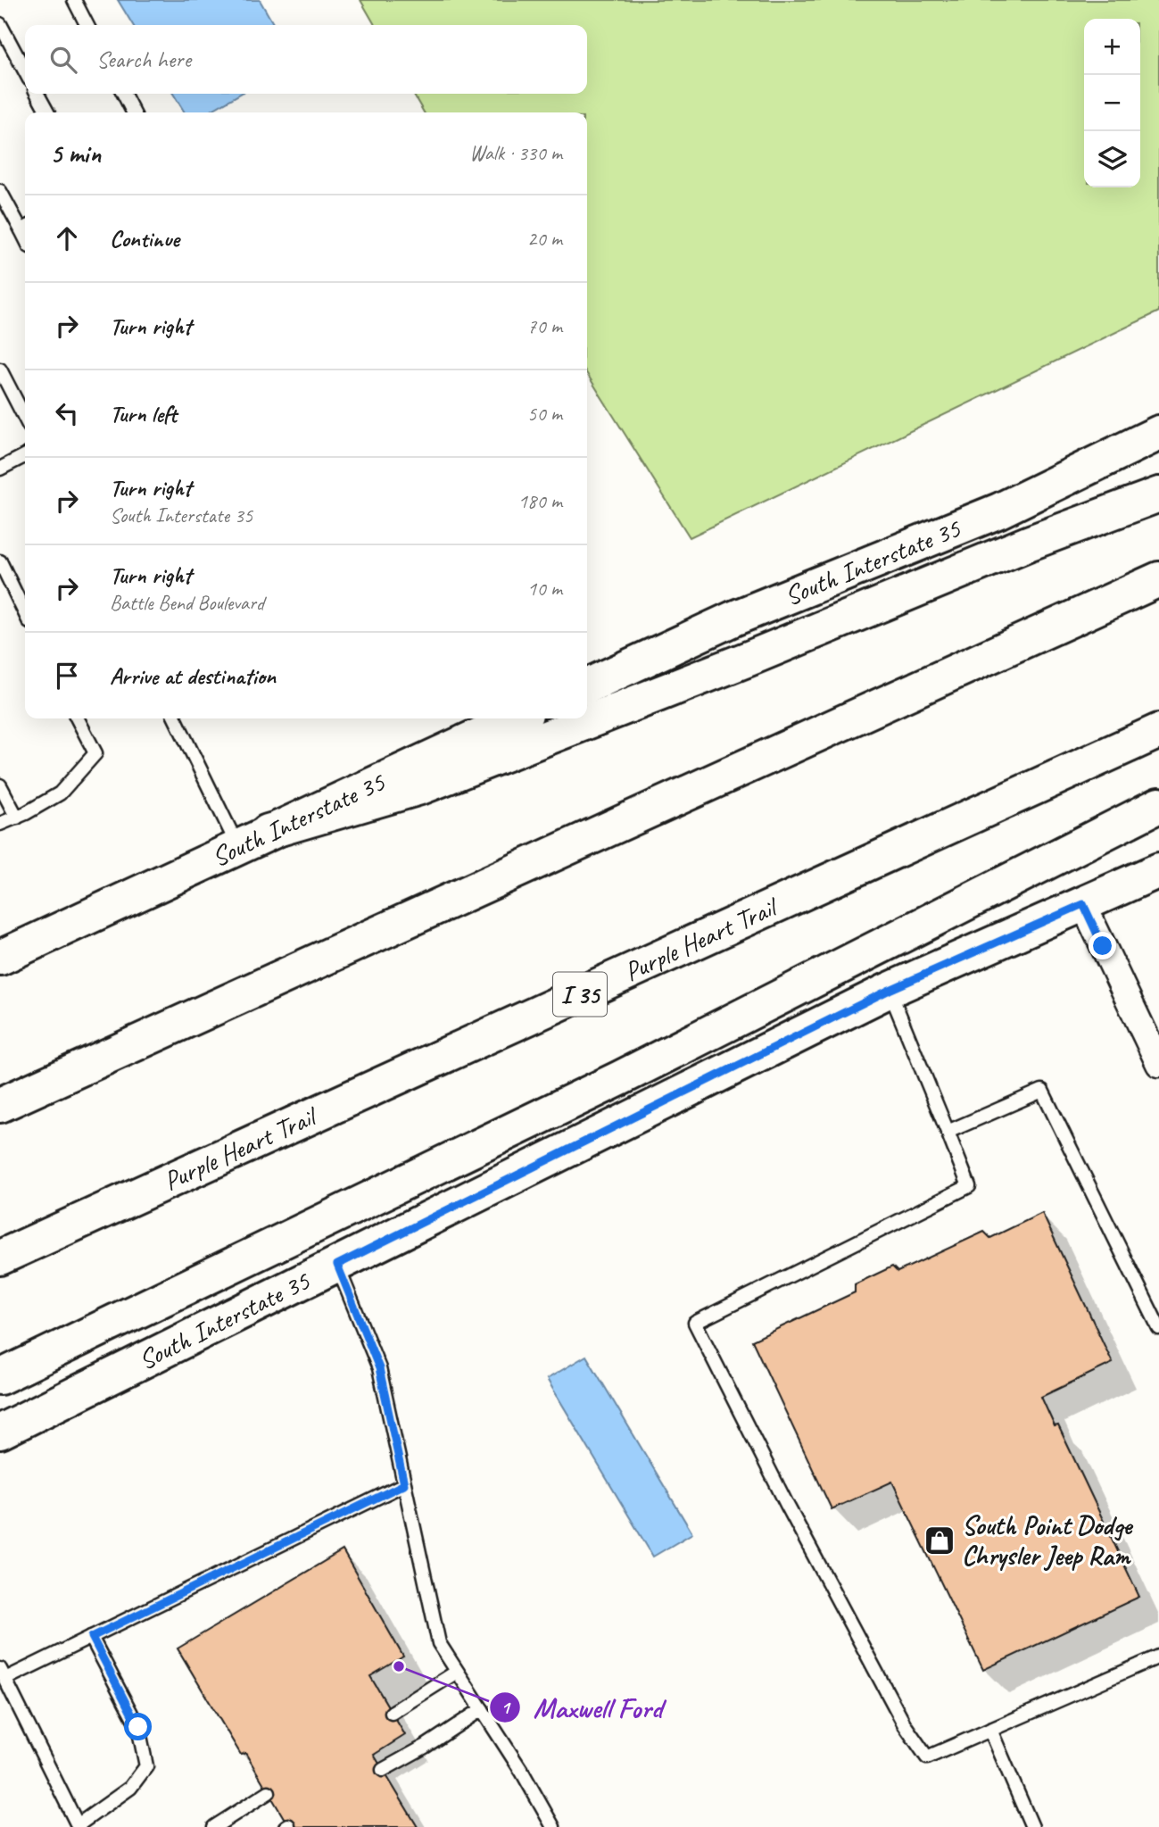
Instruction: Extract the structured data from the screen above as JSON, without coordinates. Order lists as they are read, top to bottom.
{
  "streets": {
    "main road": ["South Interstate 35", "Purple Heart Trail", "I 35"]
  },
  "places": {
    "shop": ["South Point Dodge Chrysler Jeep Ram"],
    "other": ["Maxwell Ford"]
  },
  "page": {
    "map_buttons": ["+", "−"],
    "search": "Search here",
    "heading": ["5 min", "Walk · 330 m"],
    "list": [
      ["Continue", "20 m"],
      ["Turn right", "70 m"],
      ["Turn left", "50 m"],
      ["Turn right", "South Interstate 35", "180 m"],
      ["Turn right", "Battle Bend Boulevard", "10 m"],
      "Arrive at destination"
    ]
  }
}
